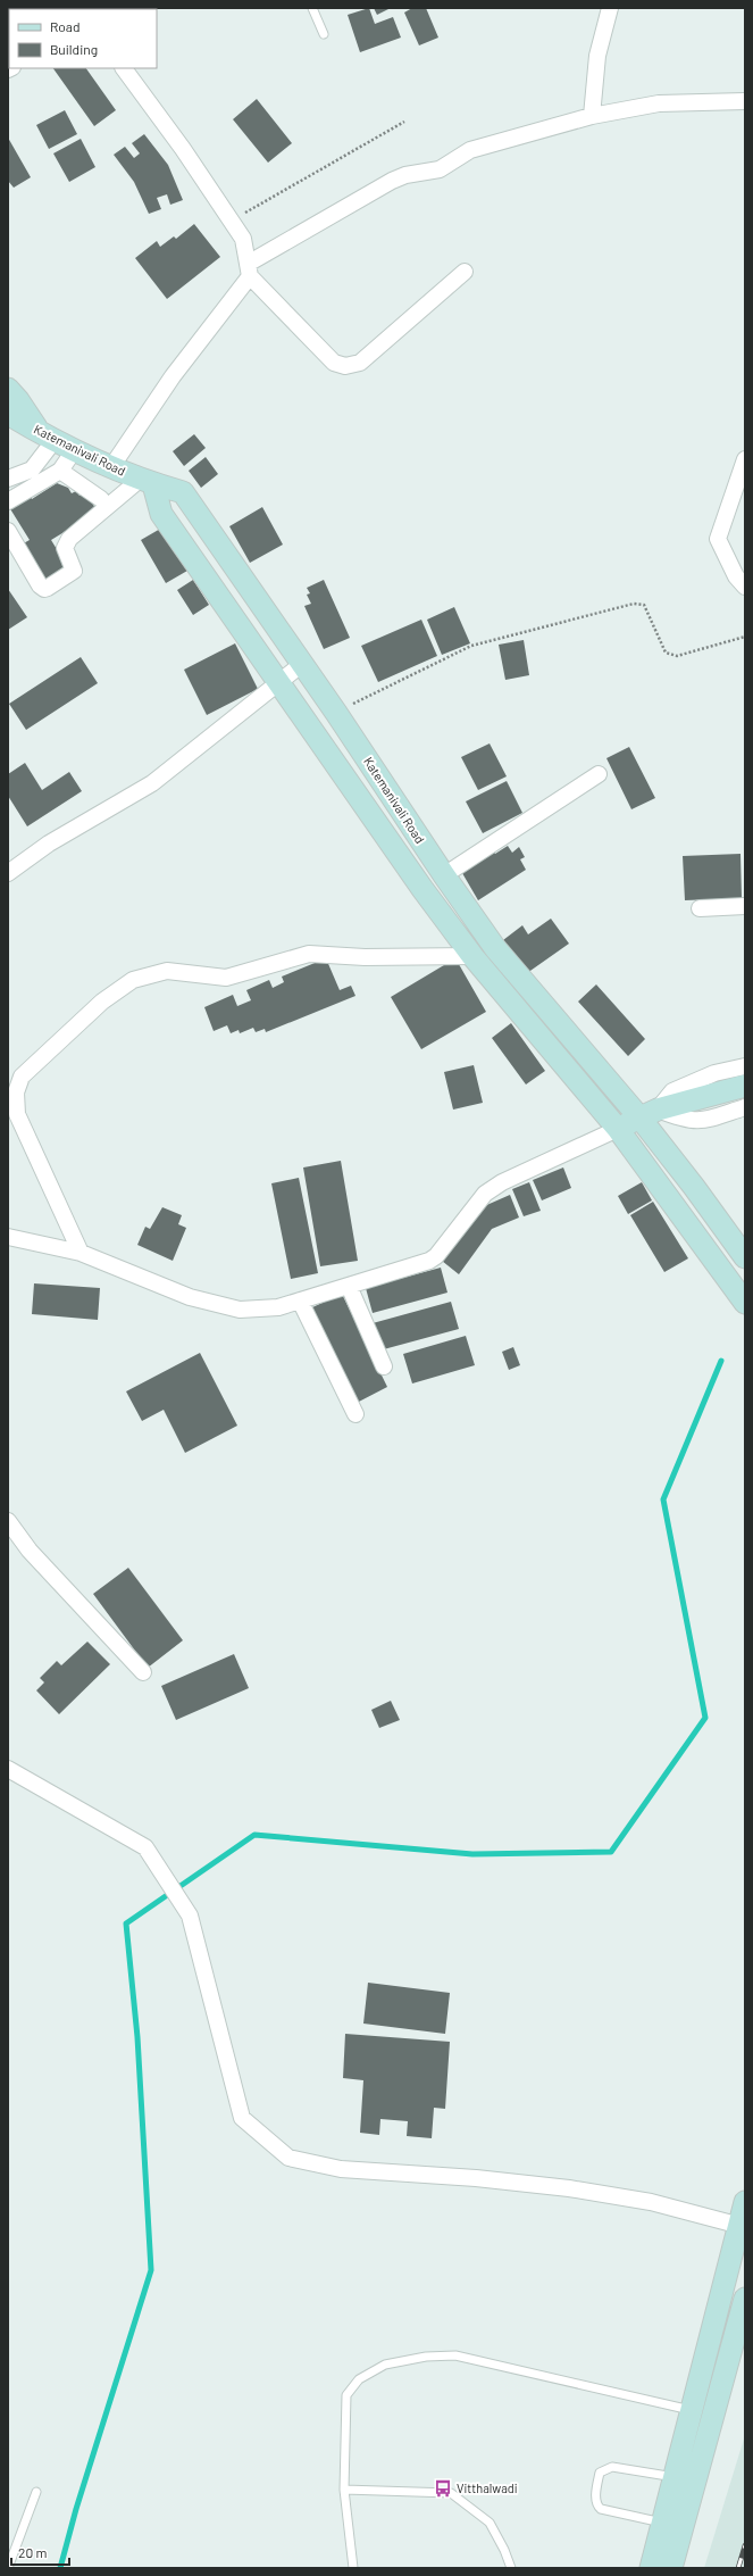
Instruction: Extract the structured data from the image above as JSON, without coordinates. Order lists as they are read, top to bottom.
{
  "streets": {
    "main road": ["Katemanivali Road"]
  },
  "places": {
    "bus stop": ["Vitthalwadi"]
  },
  "legend": ["Road", "Building"],
  "scale_bar": "20 m"
}
